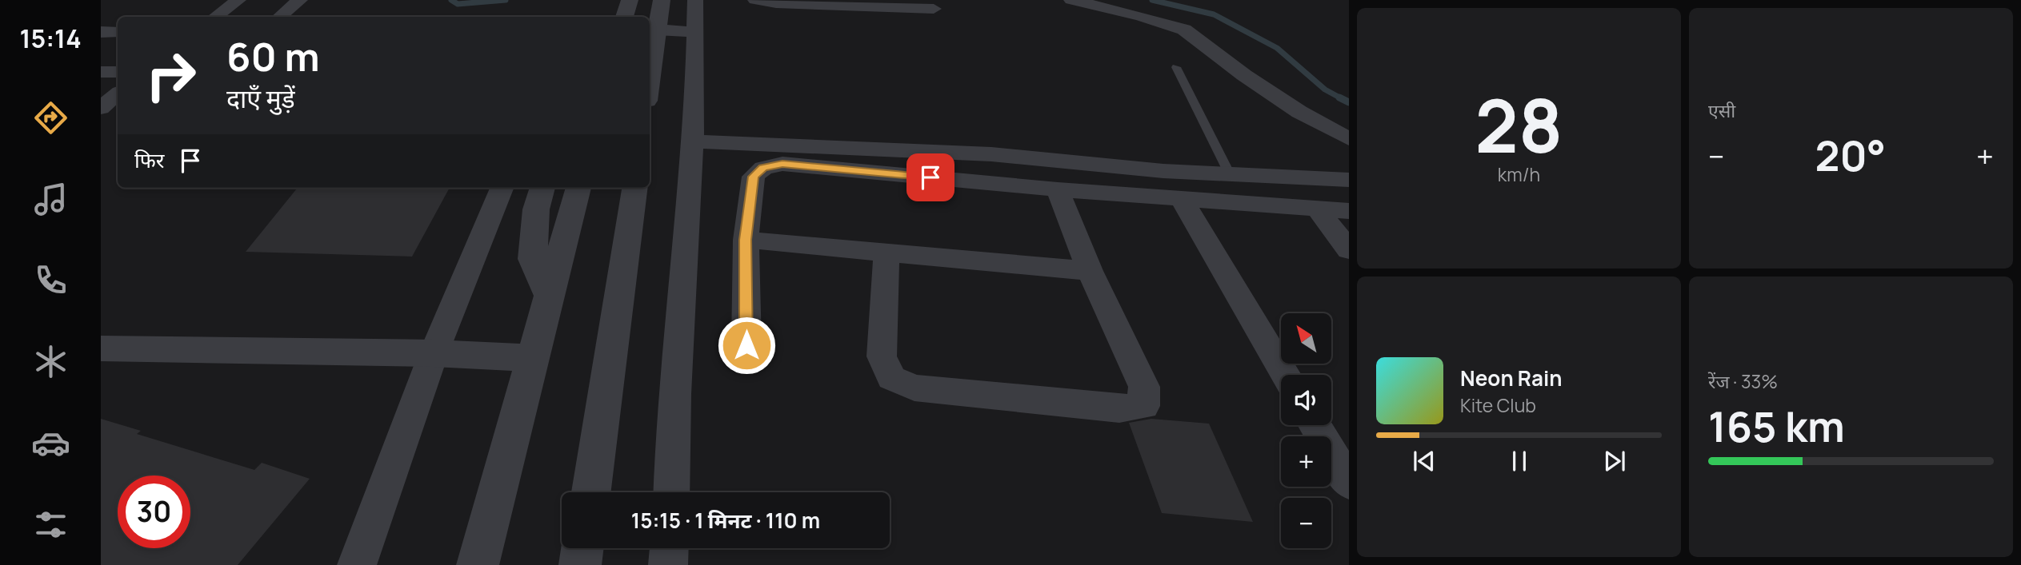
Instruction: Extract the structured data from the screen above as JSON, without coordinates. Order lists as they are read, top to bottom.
{
  "north": "top left",
  "page": {
    "tabs": "15:14",
    "tile": [
      ["28", "km/h"],
      "एसी",
      ["रेंज · 33%", "165 km"]
    ],
    "turn": ["60 m", "दाएँ मुड़ें"],
    "heat": ["−", "20°", "+"],
    "then": "फिर",
    "map_buttons": ["+", "−"],
    "song": ["Neon Rain", "Kite Club"],
    "limit": "30",
    "trip": "15:15 · 1 मिनट · 110 m"
  }
}
